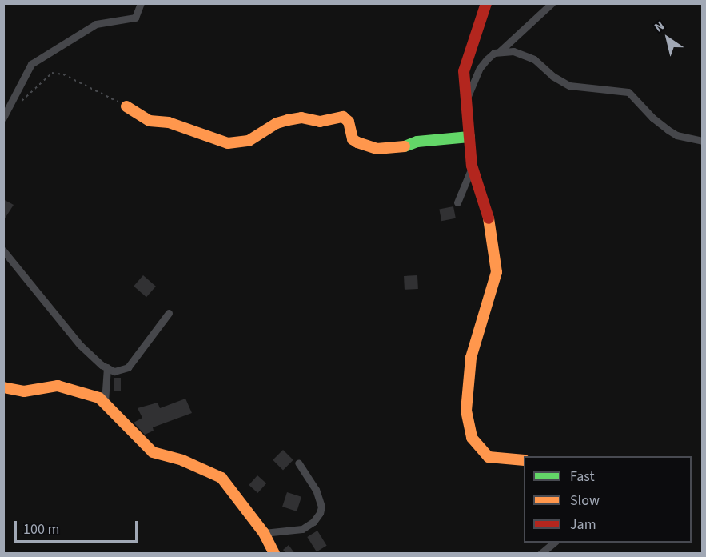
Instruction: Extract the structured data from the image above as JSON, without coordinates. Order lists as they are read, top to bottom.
{
  "legend": ["Fast", "Slow", "Jam"],
  "scale_bar": "100 m",
  "north": "top left"
}
